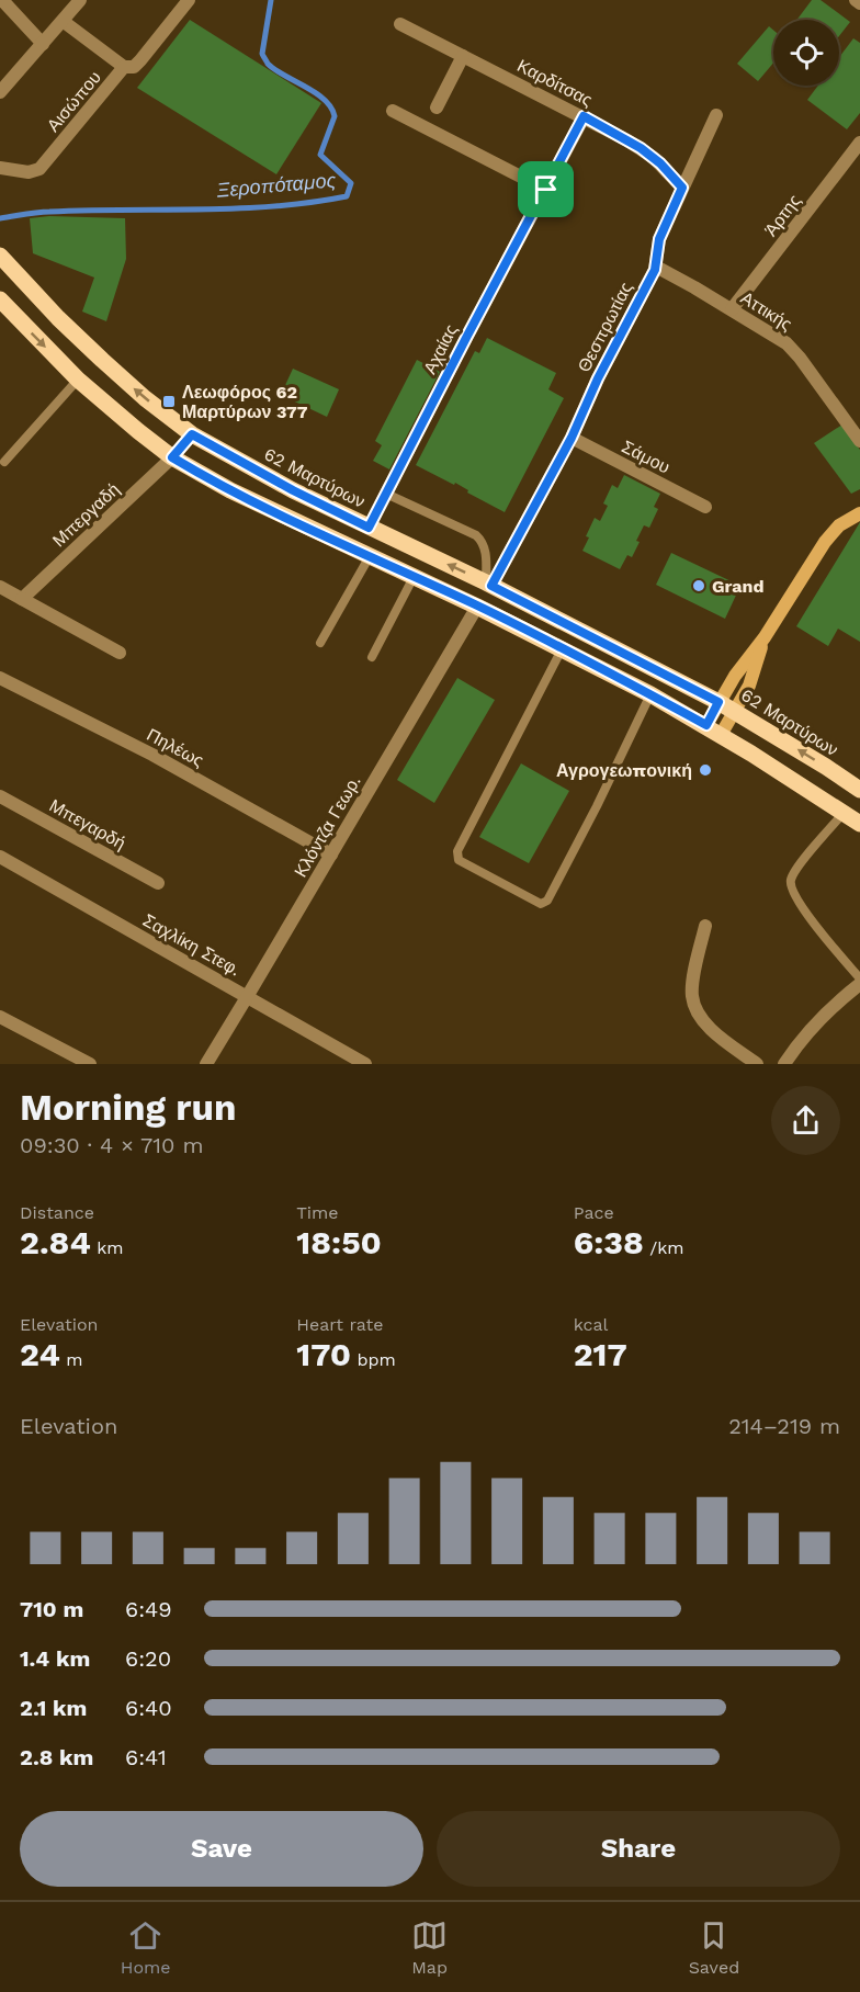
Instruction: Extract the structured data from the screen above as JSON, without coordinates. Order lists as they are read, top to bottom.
{
  "streets": {
    "main road": ["62 Μαρτύρων"],
    "street": [
      "Καρδίτσας",
      "Αισώπου",
      "Άρτης",
      "Αττικής",
      "Θεσπρωτίας",
      "Αχαίας",
      "Σάμου",
      "Μπεργαδή",
      "Πηλέως",
      "Μπεγαρδή",
      "Κλόντζα Γεωρ.",
      "Σαχλίκη Στεφ."
    ]
  },
  "crossings": [
    ["Καρδίτσας", "Θεσπρωτίας"],
    ["Καρδίτσας", "Αχαίας"],
    ["Άρτης", "Αττικής"],
    ["Αττικής", "Θεσπρωτίας"],
    ["Θεσπρωτίας", "Σάμου"],
    ["Θεσπρωτίας", "62 Μαρτύρων"],
    ["Αχαίας", "62 Μαρτύρων"],
    ["62 Μαρτύρων", "Μπεργαδή"],
    ["Πηλέως", "Κλόντζα Γεωρ."],
    ["Κλόντζα Γεωρ.", "Σαχλίκη Στεφ."]
  ],
  "water": ["Ξεροπόταμος"],
  "places": {
    "transit": ["Λεωφόρος 62 Μαρτύρων 377"],
    "other": ["Grand", "Αγρογεωπονική"]
  },
  "page": {
    "heading": ["Morning run", "09:30 · 4 × 710 m"],
    "stats": [
      ["Distance", "2.84 km"],
      ["Time", "18:50"],
      ["Pace", "6:38 /km"],
      ["Elevation", "24 m"],
      ["Heart rate", "170 bpm"],
      ["kcal", "217"]
    ],
    "chart": ["Elevation", "214–219 m"],
    "list": [
      {
        "name": "710 m",
        "note": "6:49"
      },
      {
        "name": "1.4 km",
        "note": "6:20"
      },
      {
        "name": "2.1 km",
        "note": "6:40"
      },
      {
        "name": "2.8 km",
        "note": "6:41"
      }
    ],
    "buttons": ["Save", "Share"],
    "tabs": ["Home", "Map", "Saved"]
  }
}
